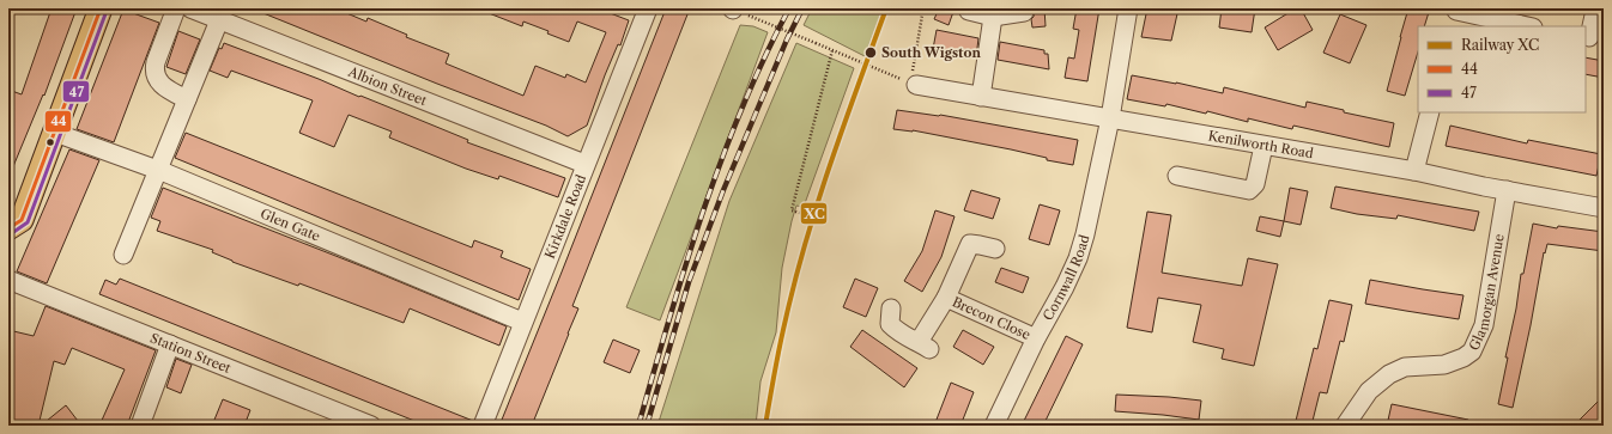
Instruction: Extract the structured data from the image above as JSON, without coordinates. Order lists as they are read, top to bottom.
{
  "streets": {
    "street": [
      "Albion Street",
      "Kenilworth Road",
      "Kirkdale Road",
      "Glen Gate",
      "Cornwall Road",
      "Glamorgan Avenue",
      "Brecon Close",
      "Station Street"
    ]
  },
  "crossings": [
    ["Albion Street", "Kirkdale Road"],
    ["Kenilworth Road", "Cornwall Road"],
    ["Kenilworth Road", "Glamorgan Avenue"],
    ["Kirkdale Road", "Glen Gate"],
    ["Cornwall Road", "Brecon Close"]
  ],
  "places": ["South Wigston"],
  "lines": ["rail line XC", "transit line 44", "transit line 47"],
  "legend": ["Railway XC", "44", "47"]
}
